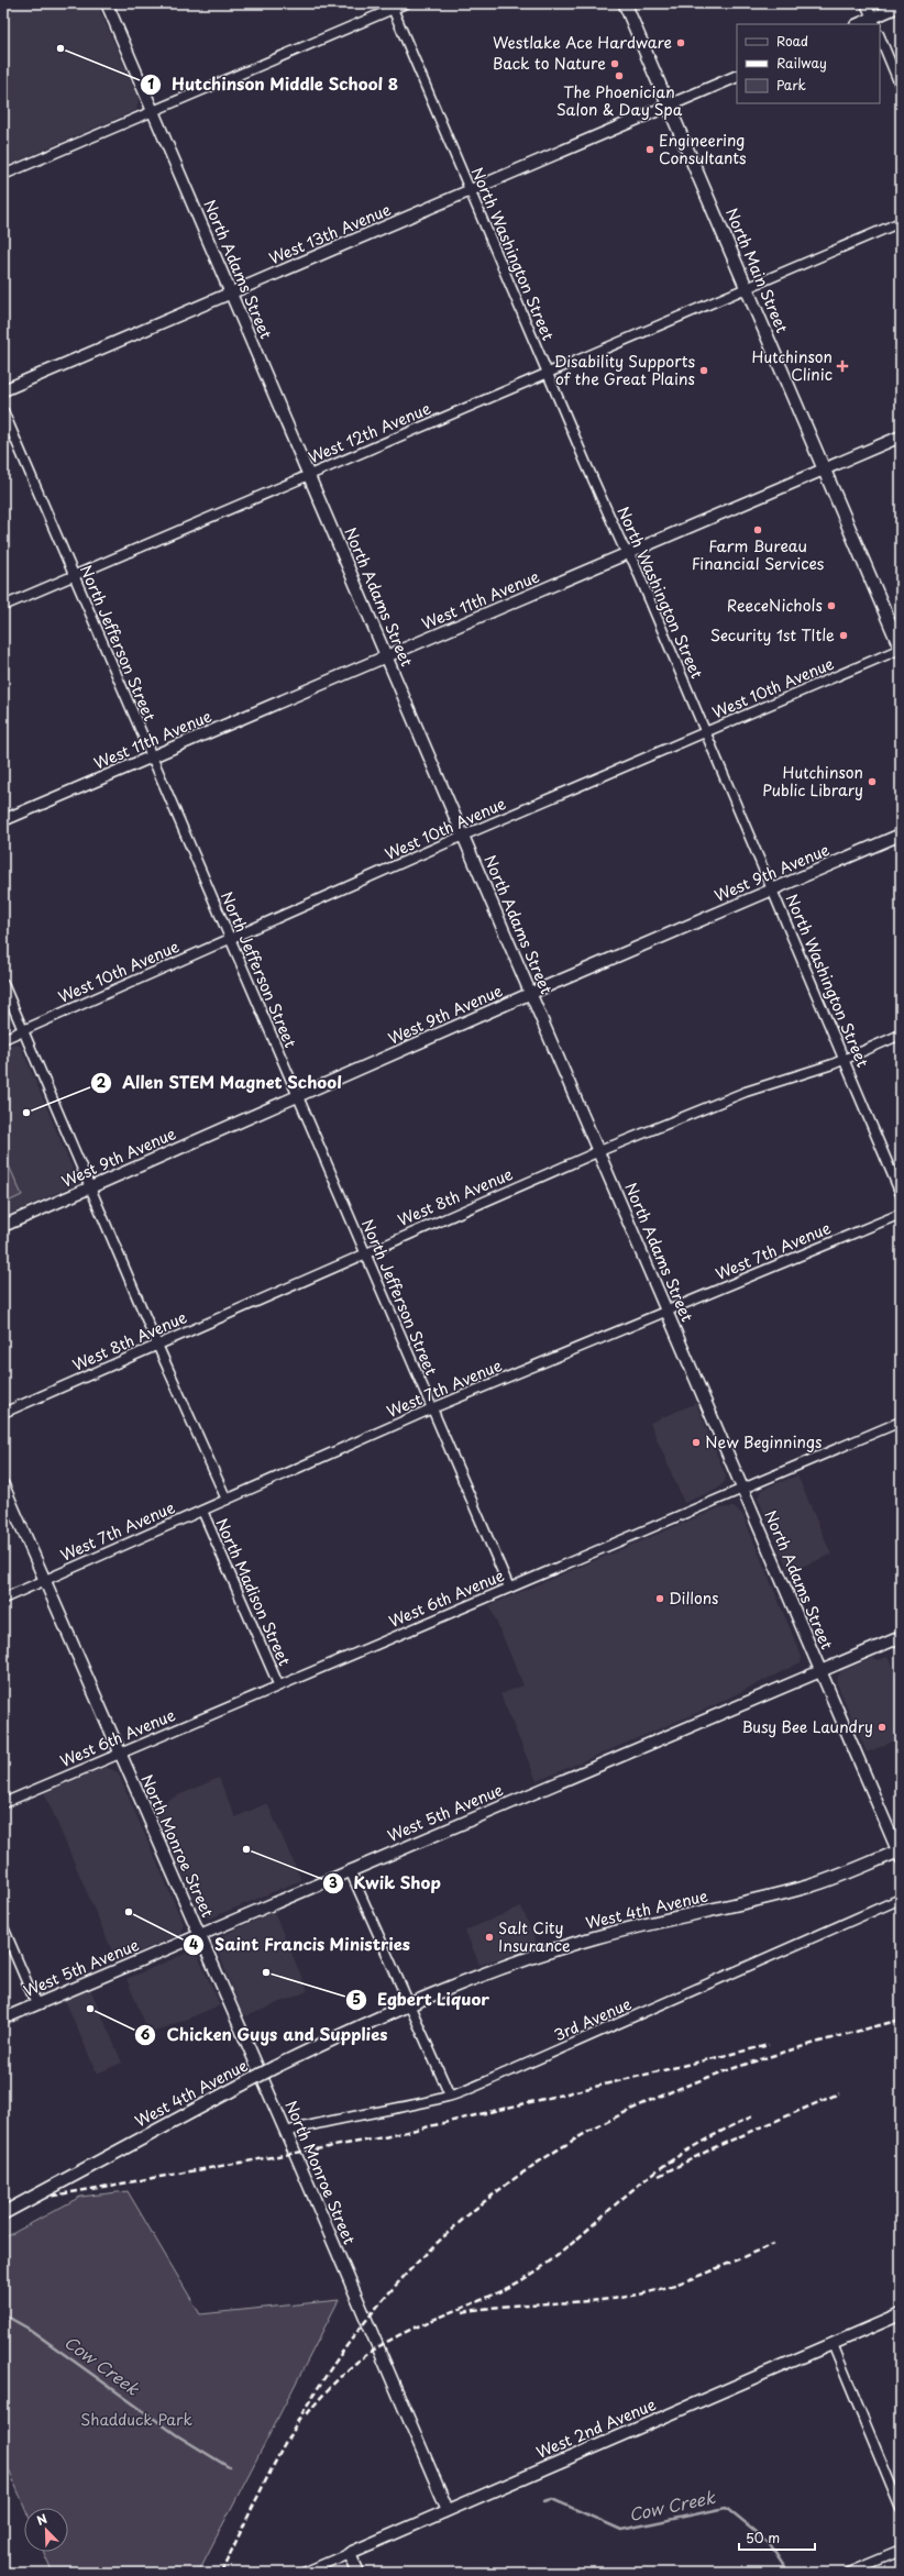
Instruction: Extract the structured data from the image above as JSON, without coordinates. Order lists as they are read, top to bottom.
{
  "streets": {
    "main road": ["North Main Street", "West 4th Avenue"],
    "street": [
      "West 13th Avenue",
      "North Washington Street",
      "North Adams Street",
      "West 12th Avenue",
      "West 11th Avenue",
      "North Jefferson Street",
      "West 10th Avenue",
      "West 9th Avenue",
      "West 8th Avenue",
      "West 7th Avenue",
      "North Madison Street",
      "West 6th Avenue",
      "West 5th Avenue",
      "North Monroe Street",
      "3rd Avenue",
      "West 2nd Avenue"
    ]
  },
  "crossings": [
    ["West 13th Avenue", "North Washington Street"],
    ["West 13th Avenue", "North Adams Street"],
    ["West 13th Avenue", "North Main Street"],
    ["North Washington Street", "West 12th Avenue"],
    ["North Washington Street", "West 11th Avenue"],
    ["North Washington Street", "West 10th Avenue"],
    ["North Washington Street", "West 9th Avenue"],
    ["North Washington Street", "West 8th Avenue"],
    ["North Adams Street", "West 12th Avenue"],
    ["North Adams Street", "West 11th Avenue"],
    ["North Adams Street", "West 10th Avenue"],
    ["North Adams Street", "West 9th Avenue"],
    ["North Adams Street", "West 8th Avenue"],
    ["North Adams Street", "West 7th Avenue"],
    ["North Adams Street", "West 6th Avenue"],
    ["North Adams Street", "West 5th Avenue"],
    ["North Adams Street", "West 4th Avenue"],
    ["North Main Street", "West 12th Avenue"],
    ["North Main Street", "West 11th Avenue"],
    ["North Main Street", "West 10th Avenue"],
    ["West 12th Avenue", "North Jefferson Street"],
    ["West 11th Avenue", "North Jefferson Street"],
    ["North Jefferson Street", "West 10th Avenue"],
    ["North Jefferson Street", "West 9th Avenue"],
    ["North Jefferson Street", "West 8th Avenue"],
    ["North Jefferson Street", "West 7th Avenue"],
    ["North Jefferson Street", "West 6th Avenue"],
    ["West 10th Avenue", "North Madison Street"],
    ["West 9th Avenue", "North Madison Street"],
    ["West 8th Avenue", "North Madison Street"],
    ["West 7th Avenue", "North Madison Street"],
    ["West 7th Avenue", "North Monroe Street"],
    ["North Madison Street", "West 6th Avenue"],
    ["West 6th Avenue", "North Monroe Street"],
    ["West 5th Avenue", "North Monroe Street"],
    ["North Monroe Street", "3rd Avenue"],
    ["North Monroe Street", "West 2nd Avenue"]
  ],
  "water": ["Cow Creek"],
  "parks": ["Shadduck Park"],
  "places": {
    "other": [
      "Westlake Ace Hardware",
      "Hutchinson Middle School 8",
      "Back to Nature",
      "The Phoenician Salon & Day Spa",
      "Engineering Consultants",
      "Disability Supports of the Great Plains",
      "Farm Bureau Financial Services",
      "ReeceNichols",
      "Security 1st TItle",
      "Hutchinson Public Library",
      "Allen STEM Magnet School",
      "New Beginnings",
      "Dillons",
      "Busy Bee Laundry",
      "Kwik Shop",
      "Saint Francis Ministries",
      "Salt City Insurance",
      "Egbert Liquor",
      "Chicken Guys and Supplies"
    ],
    "health": ["Hutchinson Clinic"]
  },
  "legend": ["Road", "Railway", "Park"],
  "scale_bar": "50 m",
  "north": "top left"
}
